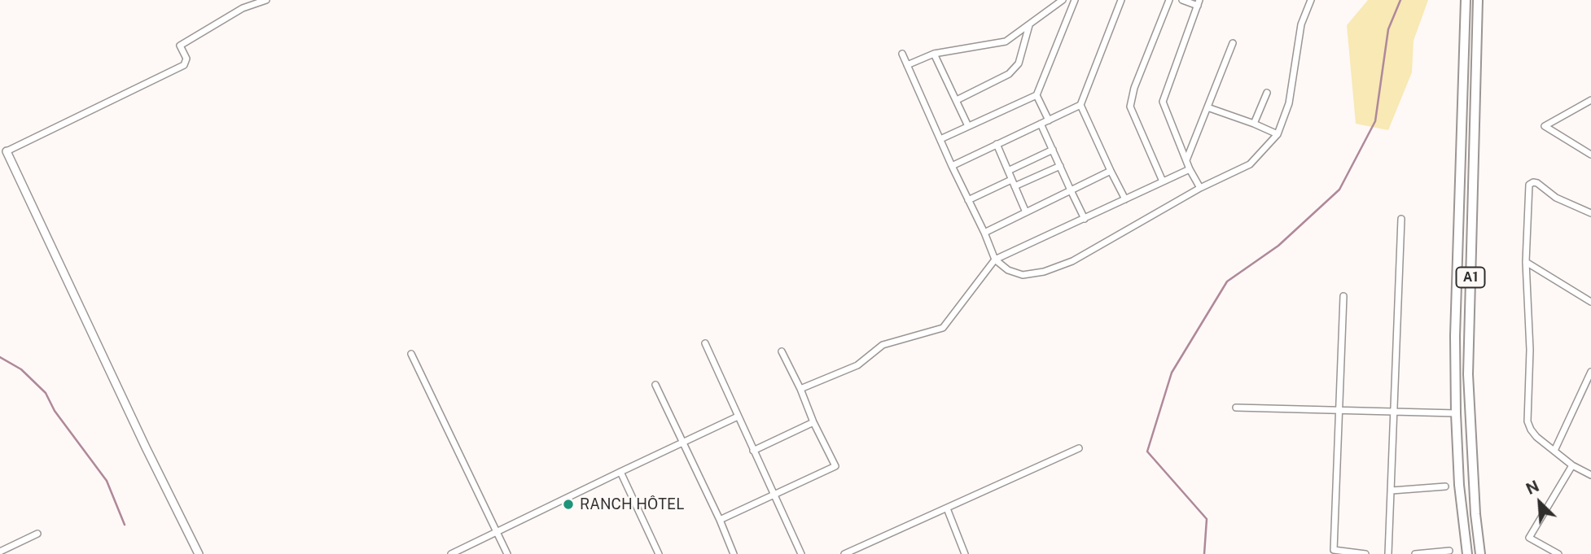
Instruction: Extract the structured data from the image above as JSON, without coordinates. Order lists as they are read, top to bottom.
{
  "streets": {
    "main road": ["A1"]
  },
  "places": ["RANCH HÔTEL"],
  "north": "top left"
}
